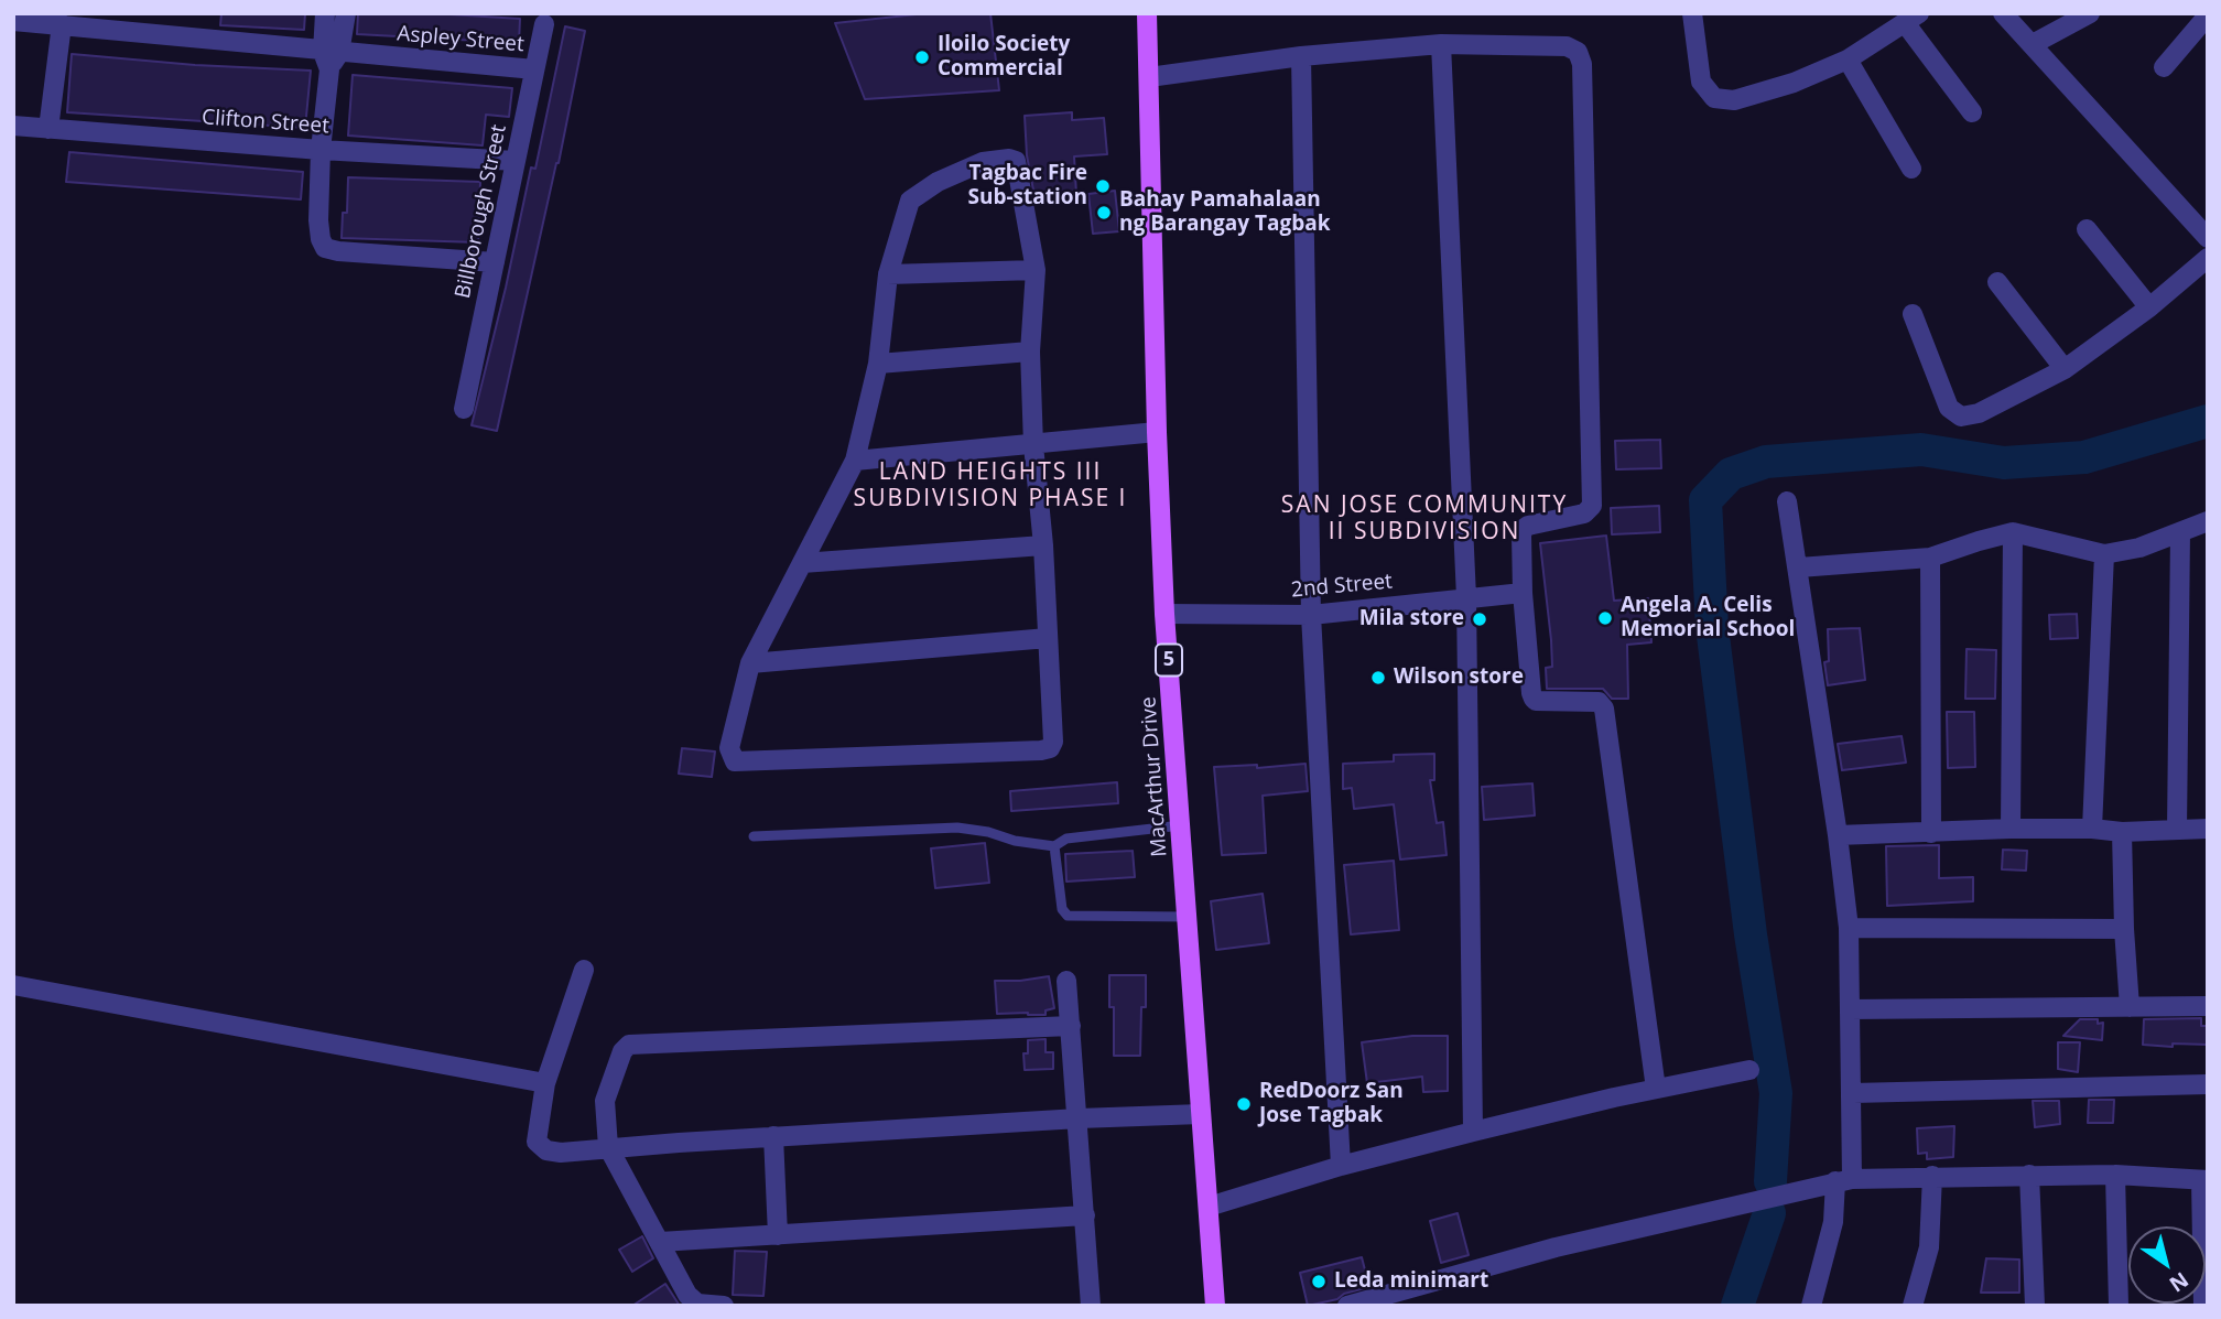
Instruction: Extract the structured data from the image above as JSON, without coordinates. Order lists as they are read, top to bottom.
{
  "streets": {
    "main road": ["5", "MacArthur Drive"],
    "street": [
      "Aspley Street",
      "Clifton Street",
      "Billborough Street",
      "2nd Street"
    ]
  },
  "crossings": [
    ["Aspley Street", "Billborough Street"],
    ["Clifton Street", "Billborough Street"],
    ["2nd Street", "MacArthur Drive"]
  ],
  "districts": ["LAND HEIGHTS III SUBDIVISION PHASE I", "SAN JOSE COMMUNITY II SUBDIVISION"],
  "places": [
    "Iloilo Society Commercial",
    "Tagbac Fire Sub-station",
    "Bahay Pamahalaan ng Barangay Tagbak",
    "Angela A. Celis Memorial School",
    "Mila store",
    "Wilson store",
    "RedDoorz San Jose Tagbak",
    "Leda minimart"
  ],
  "north": "bottom right"
}
